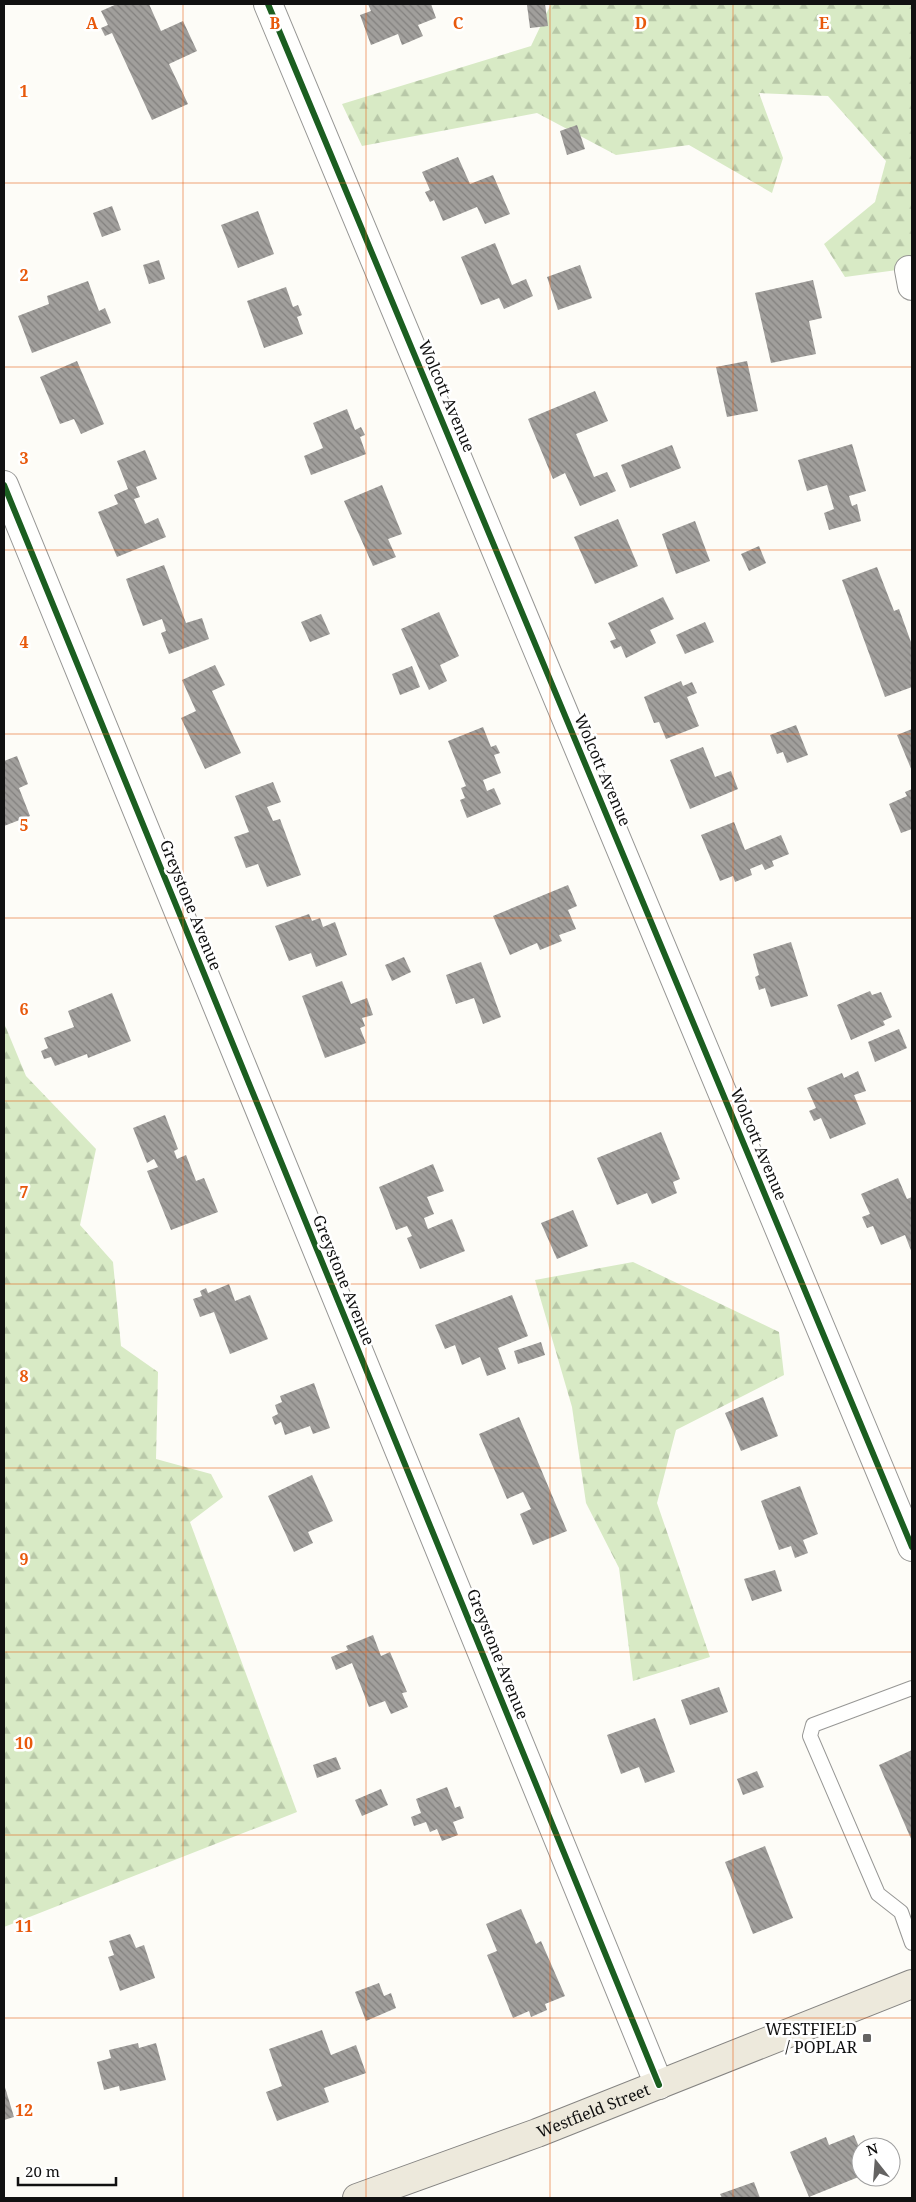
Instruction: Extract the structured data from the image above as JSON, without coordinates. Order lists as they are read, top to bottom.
{
  "streets": {
    "main road": ["Westfield Street"],
    "street": ["Wolcott Avenue", "Greystone Avenue"]
  },
  "crossings": [
    ["Greystone Avenue", "Westfield Street"]
  ],
  "places": {
    "transit": ["WESTFIELD / POPLAR"]
  },
  "scale_bar": "20 m",
  "north": "top",
  "grid": {
    "columns": [
      "A",
      "B",
      "C",
      "D",
      "E"
    ],
    "rows": [
      "1",
      "2",
      "3",
      "4",
      "5",
      "6",
      "7",
      "8",
      "9",
      "10",
      "11",
      "12"
    ]
  }
}
